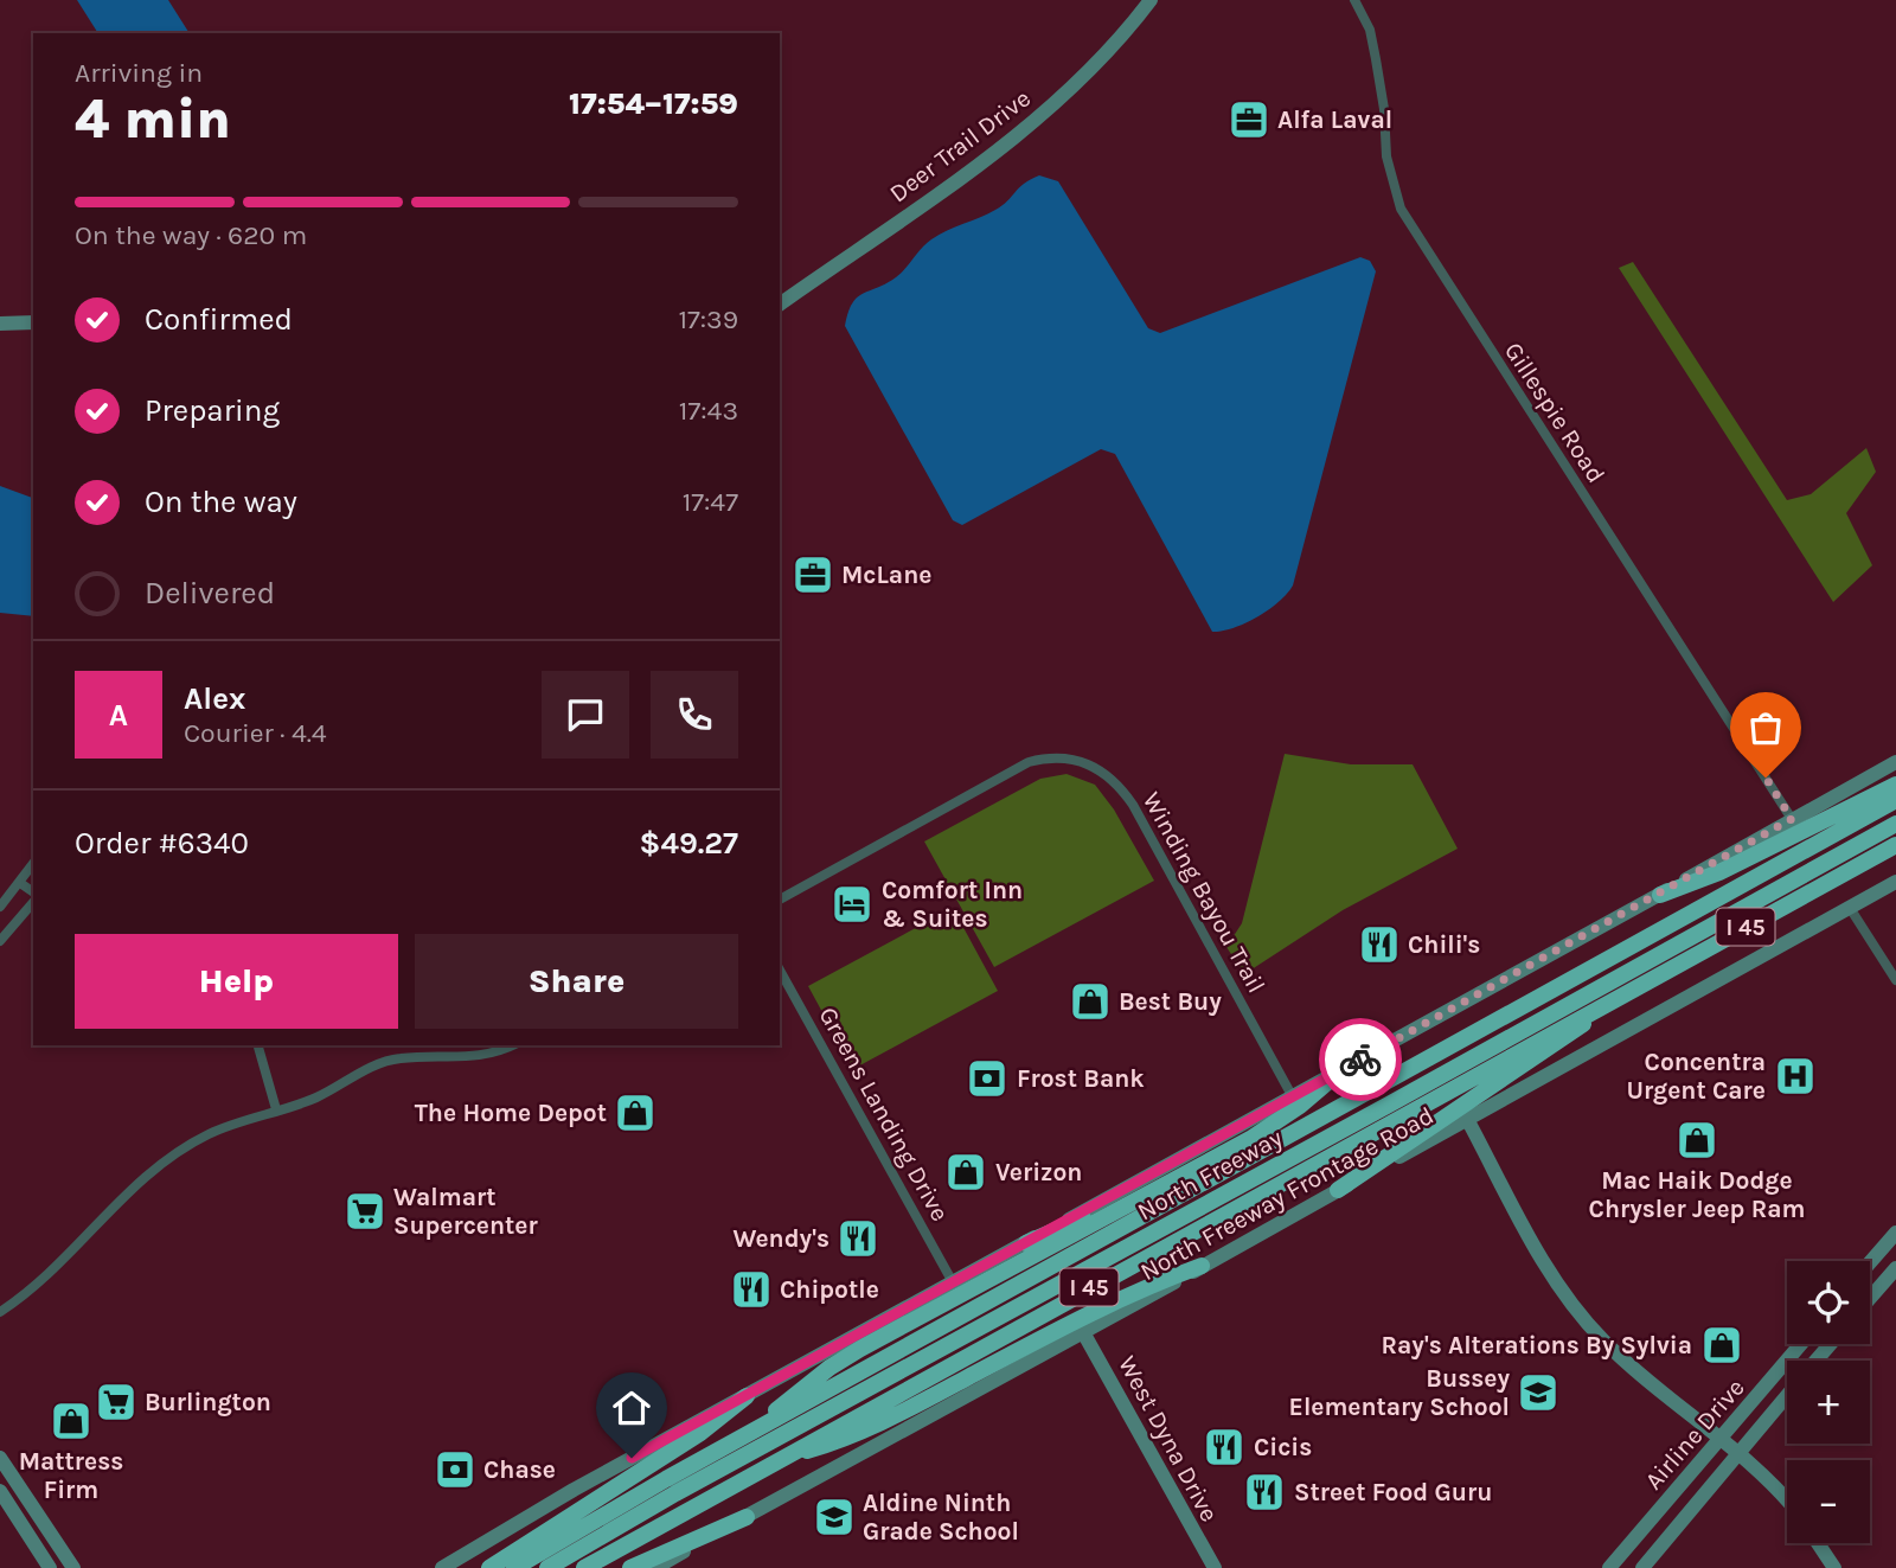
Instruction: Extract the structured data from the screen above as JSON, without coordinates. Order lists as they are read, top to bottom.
{
  "streets": {
    "highway": ["I 45", "North Freeway"],
    "main road": [
      "Deer Trail Drive",
      "North Freeway Frontage Road",
      "Airline Drive",
      "West Dyna Drive"
    ],
    "street": ["Gillespie Road", "Winding Bayou Trail", "Greens Landing Drive"]
  },
  "crossings": [
    ["North Freeway Frontage Road", "West Dyna Drive"]
  ],
  "places": {
    "office": ["Alfa Laval", "McLane"],
    "hotel": ["Comfort Inn & Suites"],
    "restaurant": [
      "Chili's",
      "Wendy's",
      "Chipotle",
      "Cicis",
      "Street Food Guru"
    ],
    "shop": [
      "Best Buy",
      "The Home Depot",
      "Mac Haik Dodge Chrysler Jeep Ram",
      "Verizon",
      "Ray's Alterations By Sylvia",
      "Mattress Firm"
    ],
    "hospital": ["Concentra Urgent Care"],
    "bank": ["Frost Bank", "Chase"],
    "supermarket": ["Walmart Supercenter", "Burlington"],
    "school or university": ["Bussey Elementary School", "Aldine Ninth Grade School"]
  },
  "page": {
    "heading": ["4 min", "Arriving in", "17:54–17:59"],
    "panel": [
      "Alex",
      "Courier · 4.4",
      "Order #6340",
      "$49.27"
    ],
    "bar": "On the way · 620 m",
    "list": [
      ["Confirmed", "17:39"],
      ["Preparing", "17:43"],
      ["On the way", "17:47"],
      "Delivered"
    ],
    "round": "A",
    "buttons": ["Help", "Share"],
    "map_buttons": ["+", "−"]
  }
}
